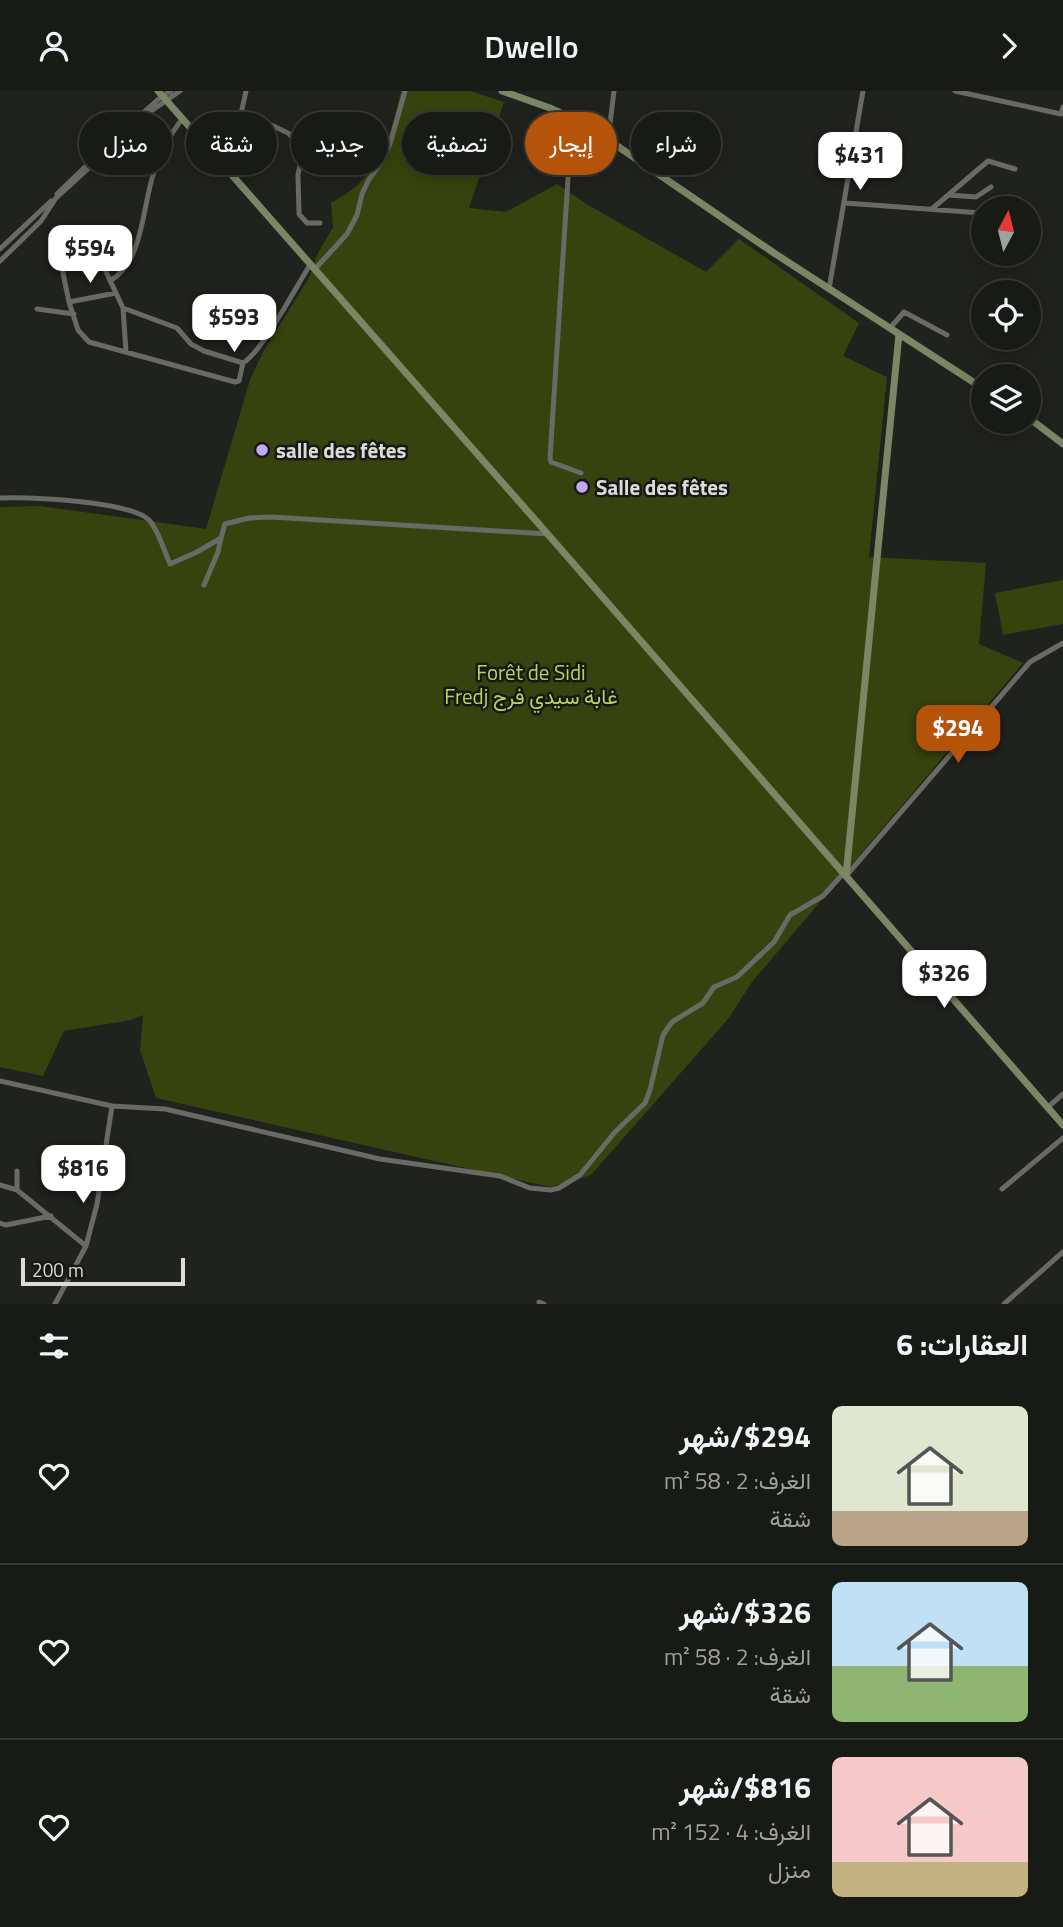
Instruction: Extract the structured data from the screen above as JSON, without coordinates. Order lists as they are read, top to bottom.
{
  "parks": ["Forêt de Sidi Fredj غابة سيدي فرج"],
  "places": ["salle des fêtes", "Salle des fêtes"],
  "scale_bar": "200 m",
  "north": "top",
  "page": {
    "header": "Dwello",
    "chip": [
      "شراء",
      "إيجار",
      "تصفية",
      "جديد",
      "شقة",
      "منزل"
    ],
    "price": [
      "$431",
      "$594",
      "$593",
      "$294",
      "$326",
      "$816"
    ],
    "scale": "200 m",
    "heading": "العقارات: 6",
    "list": [
      {
        "name": "$294/شهر",
        "note": "الغرف: 2 · 58 m² · شقة"
      },
      {
        "name": "$326/شهر",
        "note": "الغرف: 2 · 58 m² · شقة"
      },
      {
        "name": "$816/شهر",
        "note": "الغرف: 4 · 152 m² · منزل"
      }
    ]
  }
}
